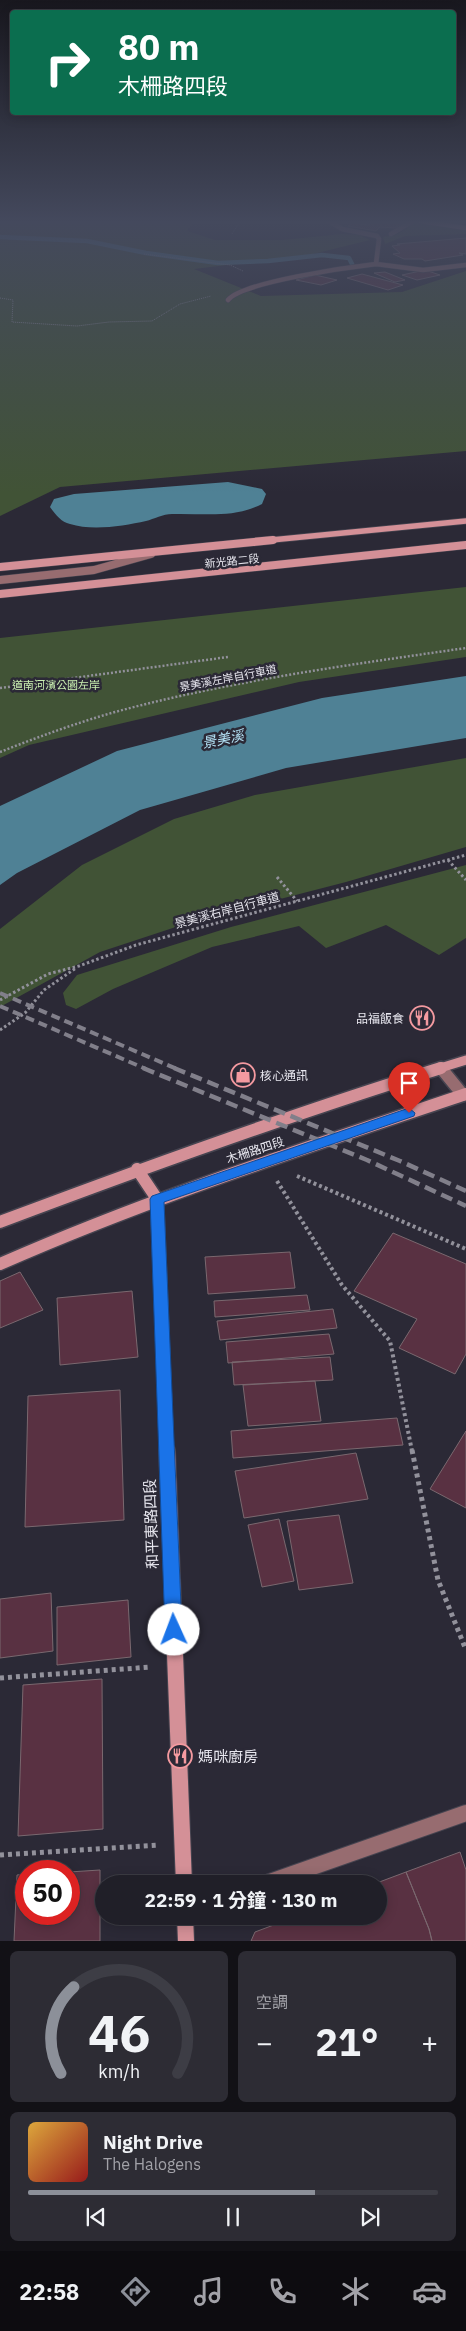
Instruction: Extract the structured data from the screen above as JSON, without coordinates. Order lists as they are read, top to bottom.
{
  "streets": {
    "street": ["新光路二段", "木柵路四段", "和平東路四段"],
    "path": ["景美溪左岸自行車道", "景美溪右岸自行車道"]
  },
  "crossings": [
    ["木柵路四段", "和平東路四段"]
  ],
  "water": ["景美溪"],
  "parks": ["道南河濱公園左岸"],
  "places": {
    "restaurant": ["品福飯食", "媽咪廚房"],
    "shop": ["核心通訊"]
  },
  "page": {
    "turn": ["80 m", "木柵路四段"],
    "limit": "50",
    "trip": "22:59 · 1 分鐘 · 130 m",
    "tile": "空調",
    "heat": ["−", "21°", "+"],
    "song": ["Night Drive", "The Halogens"],
    "tabs": "22:58",
    "gauge": ["46", "km/h"]
  }
}
